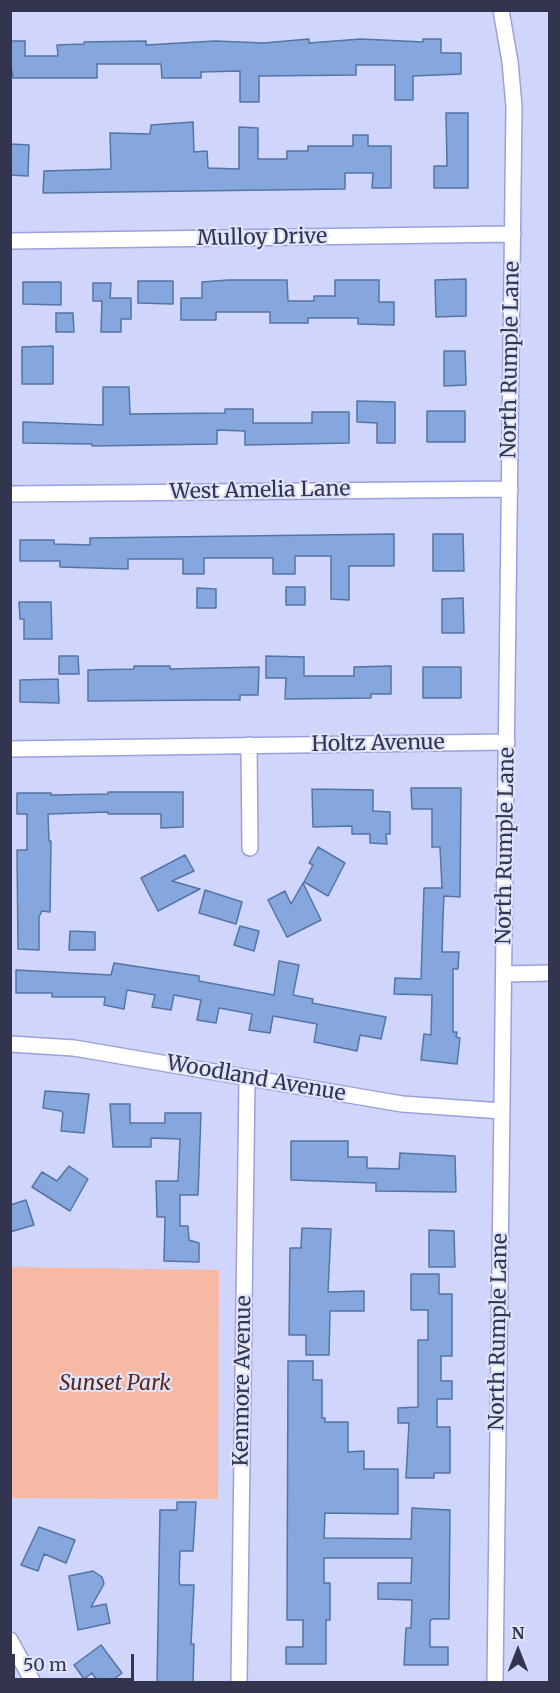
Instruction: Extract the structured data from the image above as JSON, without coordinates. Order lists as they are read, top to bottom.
{
  "streets": {
    "street": [
      "Mulloy Drive",
      "North Rumple Lane",
      "West Amelia Lane",
      "Holtz Avenue",
      "Woodland Avenue",
      "Kenmore Avenue"
    ]
  },
  "crossings": [
    ["Mulloy Drive", "North Rumple Lane"],
    ["North Rumple Lane", "West Amelia Lane"],
    ["North Rumple Lane", "Holtz Avenue"],
    ["North Rumple Lane", "Woodland Avenue"],
    ["Woodland Avenue", "Kenmore Avenue"]
  ],
  "parks": ["Sunset Park"],
  "scale_bar": "50 m",
  "north": "top"
}
